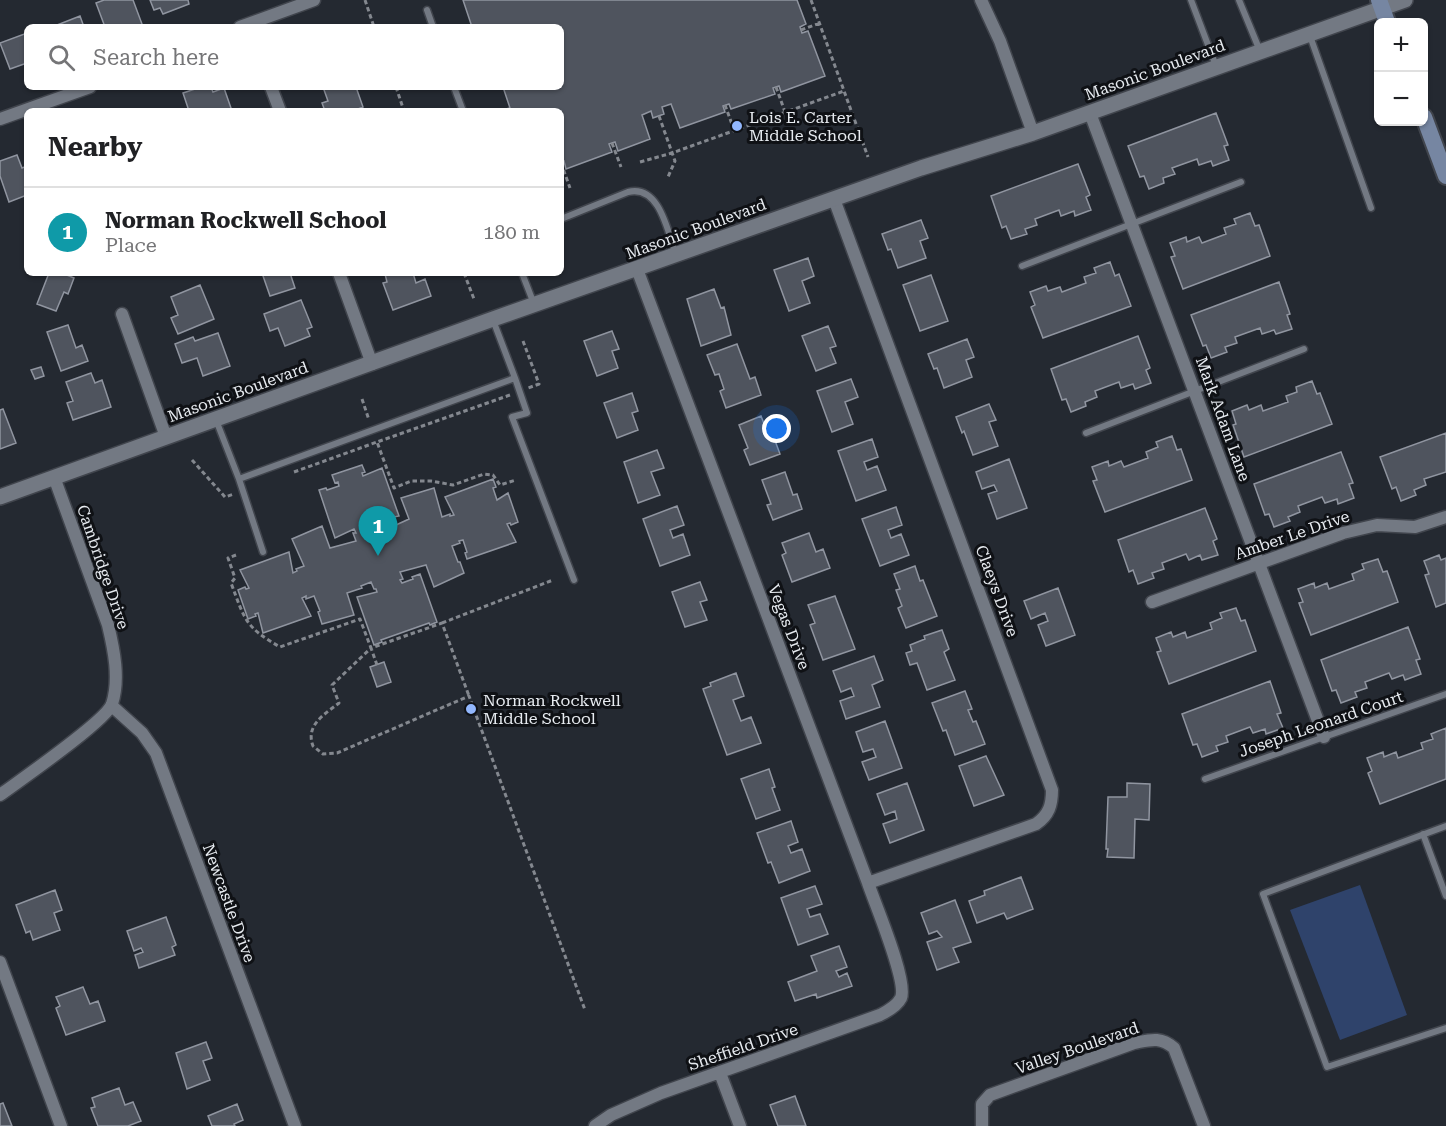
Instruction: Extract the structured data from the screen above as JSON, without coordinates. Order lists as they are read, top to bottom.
{
  "streets": {
    "street": [
      "Masonic Boulevard",
      "Mark Adam Lane",
      "Amber Le Drive",
      "Cambridge Drive",
      "Claeys Drive",
      "Vegas Drive",
      "Newcastle Drive",
      "Sheffield Drive",
      "Valley Boulevard"
    ],
    "lane": ["Joseph Leonard Court"]
  },
  "crossings": [
    ["Masonic Boulevard", "Mark Adam Lane"],
    ["Masonic Boulevard", "Cambridge Drive"],
    ["Masonic Boulevard", "Claeys Drive"],
    ["Masonic Boulevard", "Vegas Drive"],
    ["Mark Adam Lane", "Amber Le Drive"],
    ["Mark Adam Lane", "Joseph Leonard Court"],
    ["Cambridge Drive", "Newcastle Drive"],
    ["Claeys Drive", "Vegas Drive"],
    ["Vegas Drive", "Sheffield Drive"]
  ],
  "places": ["Lois E. Carter Middle School", "Norman Rockwell Middle School"],
  "page": {
    "map_buttons": ["+", "−"],
    "search": "Search here",
    "heading": "Nearby",
    "list": [
      {
        "mark": "1",
        "name": "Norman Rockwell School",
        "note": "Place",
        "value": "180 m"
      }
    ],
    "pins": "1"
  }
}
